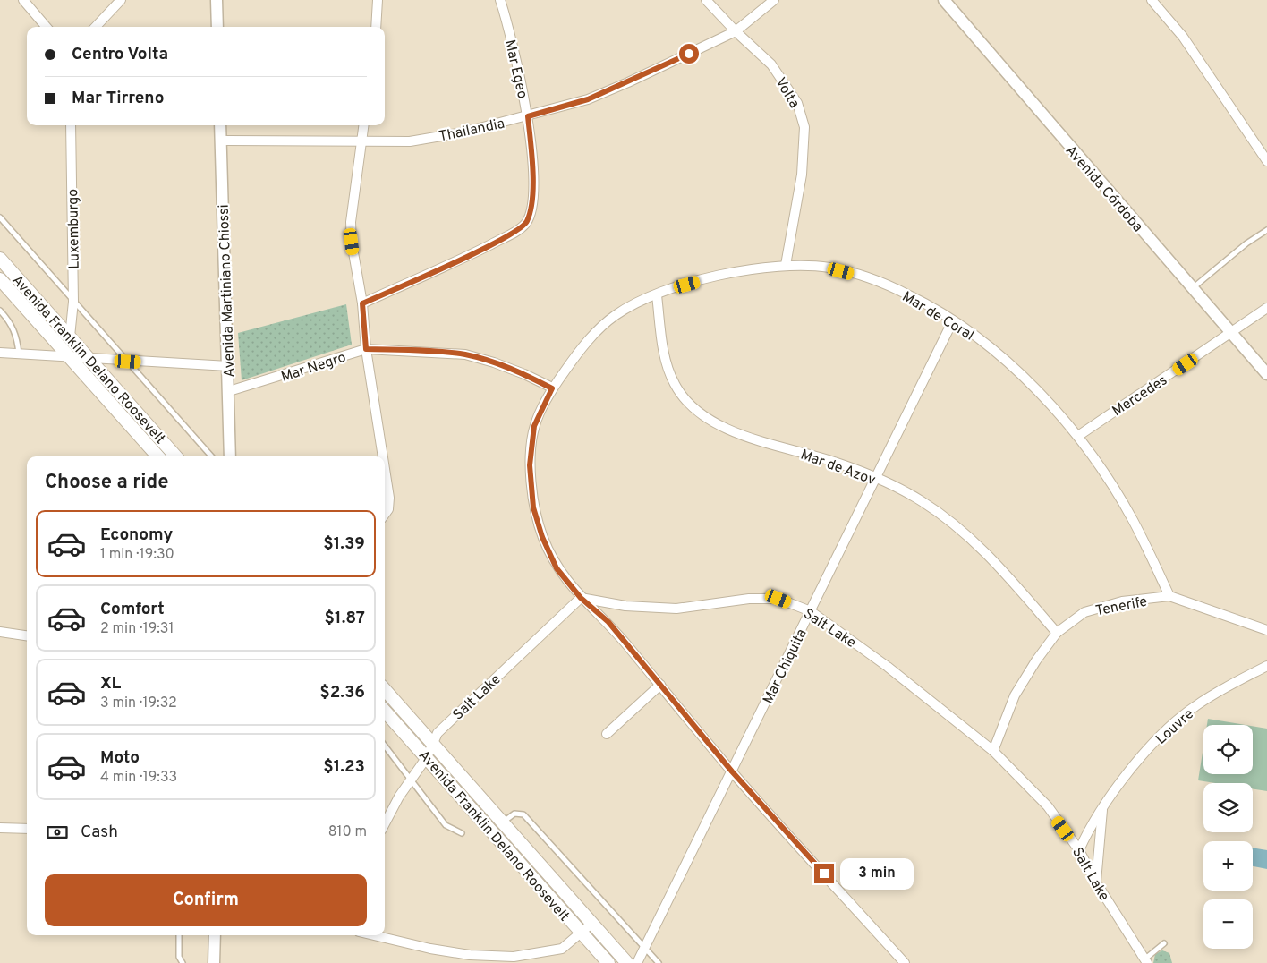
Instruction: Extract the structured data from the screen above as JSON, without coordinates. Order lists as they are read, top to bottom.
{
  "streets": {
    "main road": ["Avenida Franklin Delano Roosevelt"],
    "street": [
      "Mar Egeo",
      "Volta",
      "Thailandia",
      "Avenida Córdoba",
      "Luxemburgo",
      "Avenida Martiniano Chiossi",
      "Mar de Coral",
      "Mar Negro",
      "Mercedes",
      "Mar de Azov",
      "Tenerife",
      "Salt Lake",
      "Mar Chiquita",
      "Louvre"
    ]
  },
  "crossings": [
    ["Mar Egeo", "Thailandia"],
    ["Volta", "Thailandia"],
    ["Volta", "Mar de Coral"],
    ["Thailandia", "Avenida Martiniano Chiossi"],
    ["Avenida Córdoba", "Mercedes"],
    ["Luxemburgo", "Avenida Franklin Delano Roosevelt"],
    ["Avenida Martiniano Chiossi", "Mar Negro"],
    ["Mar de Coral", "Mar Negro"],
    ["Mar de Coral", "Mercedes"],
    ["Mar de Coral", "Mar de Azov"],
    ["Mar de Coral", "Tenerife"],
    ["Mar de Coral", "Salt Lake"],
    ["Mar de Coral", "Mar Chiquita"],
    ["Avenida Franklin Delano Roosevelt", "Salt Lake"],
    ["Avenida Franklin Delano Roosevelt", "Mar Chiquita"],
    ["Mar de Azov", "Tenerife"],
    ["Mar de Azov", "Mar Chiquita"],
    ["Tenerife", "Salt Lake"],
    ["Salt Lake", "Mar Chiquita"],
    ["Salt Lake", "Louvre"]
  ],
  "page": {
    "banner": ["Centro Volta", "Mar Tirreno"],
    "heading": "Choose a ride",
    "list": [
      {
        "name": "Economy",
        "note": "1 min · 19:30",
        "value": "$1.39"
      },
      {
        "name": "Comfort",
        "note": "2 min · 19:31",
        "value": "$1.87"
      },
      {
        "name": "XL",
        "note": "3 min · 19:32",
        "value": "$2.36"
      },
      {
        "name": "Moto",
        "note": "4 min · 19:33",
        "value": "$1.23"
      }
    ],
    "map_buttons": ["+", "−"],
    "pay": ["Cash", "810 m"],
    "bubble": "3 min",
    "buttons": "Confirm"
  }
}
